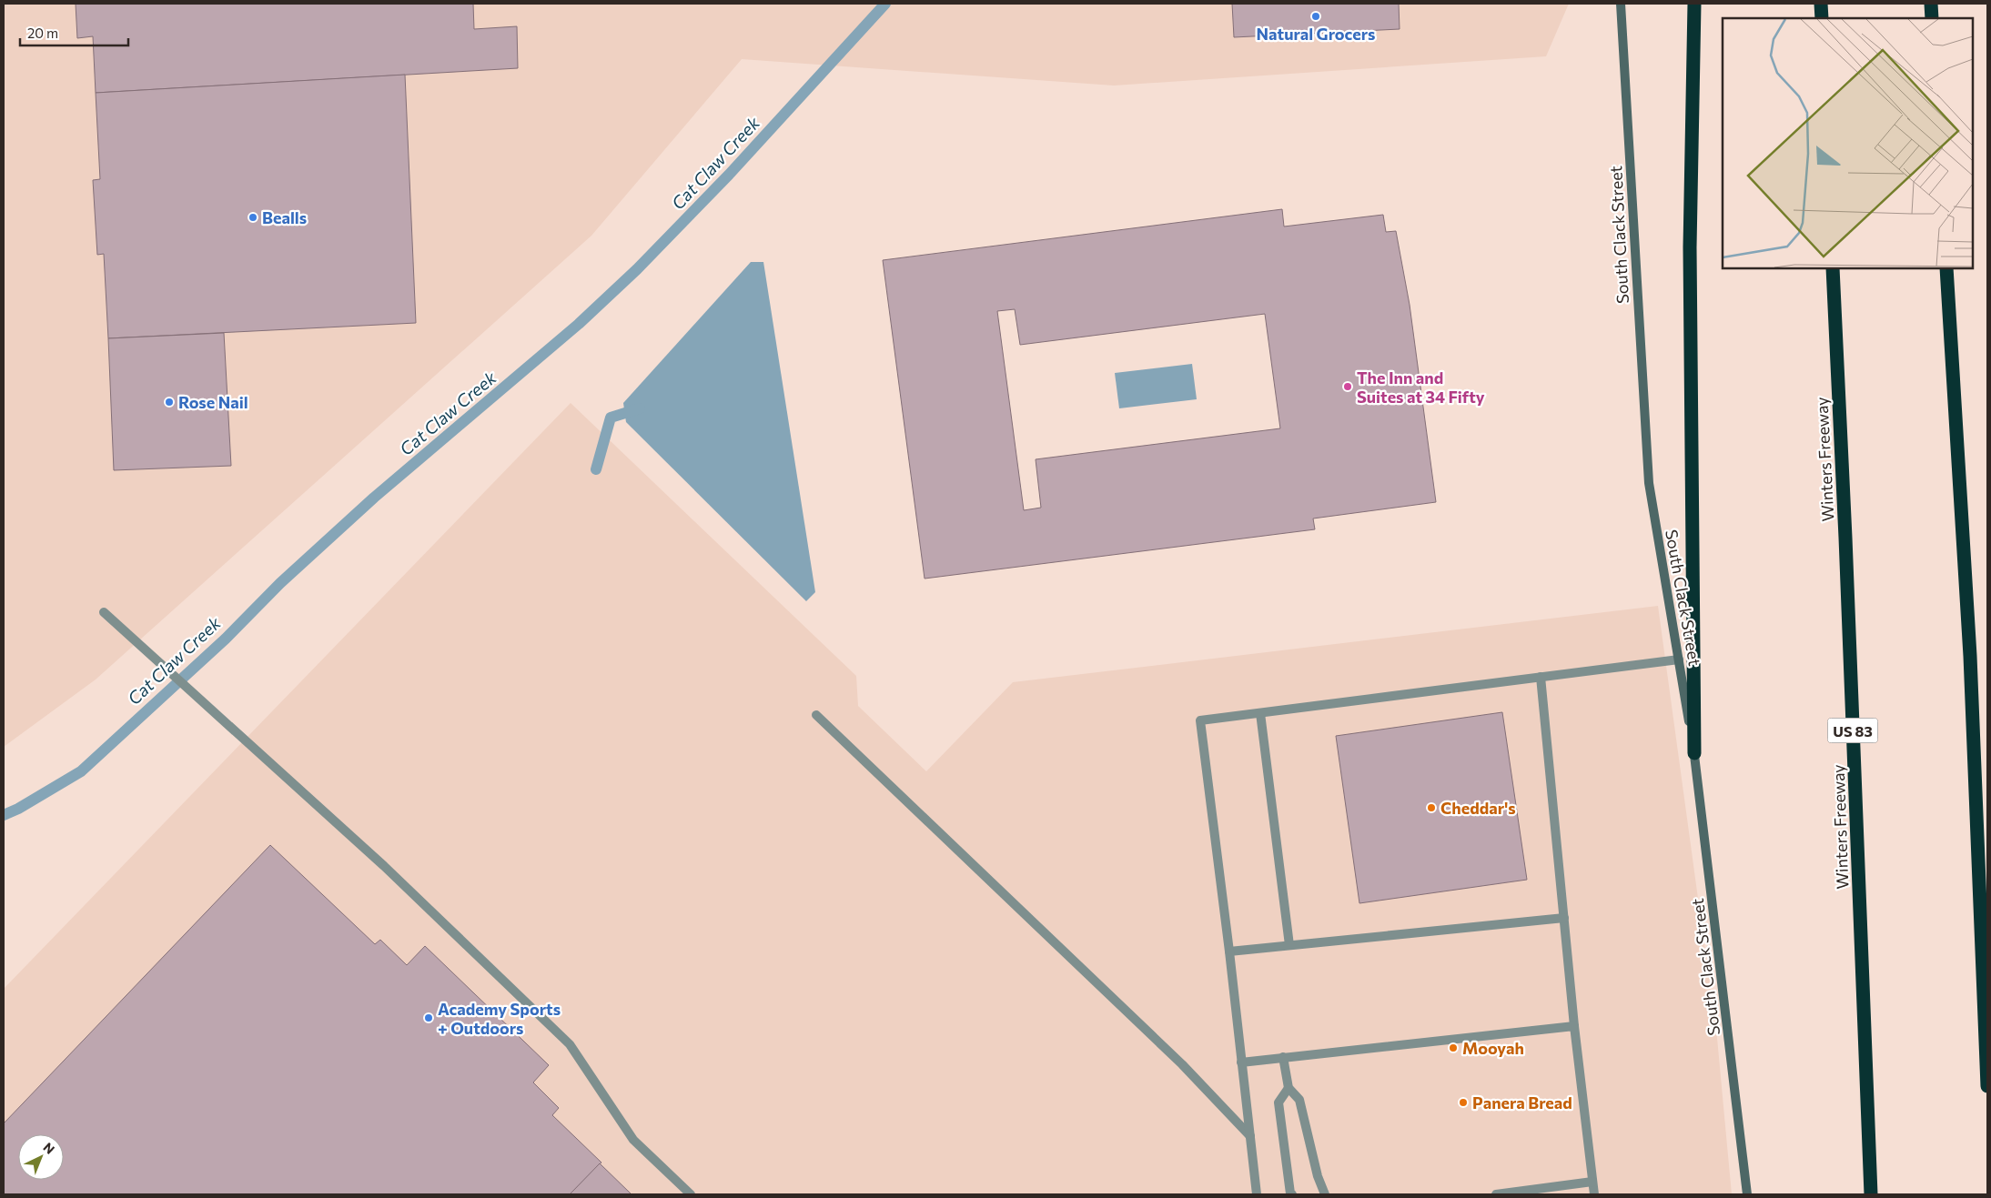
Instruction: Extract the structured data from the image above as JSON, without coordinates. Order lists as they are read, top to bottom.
{
  "streets": {
    "highway": ["Winters Freeway", "US 83"],
    "main road": ["South Clack Street"]
  },
  "water": ["Cat Claw Creek"],
  "places": [
    "Natural Grocers",
    "Bealls",
    "The Inn and Suites at 34 Fifty",
    "Rose Nail",
    "Cheddar's",
    "Academy Sports + Outdoors",
    "Mooyah",
    "Panera Bread"
  ],
  "scale_bar": "20 m",
  "north": "top right"
}
